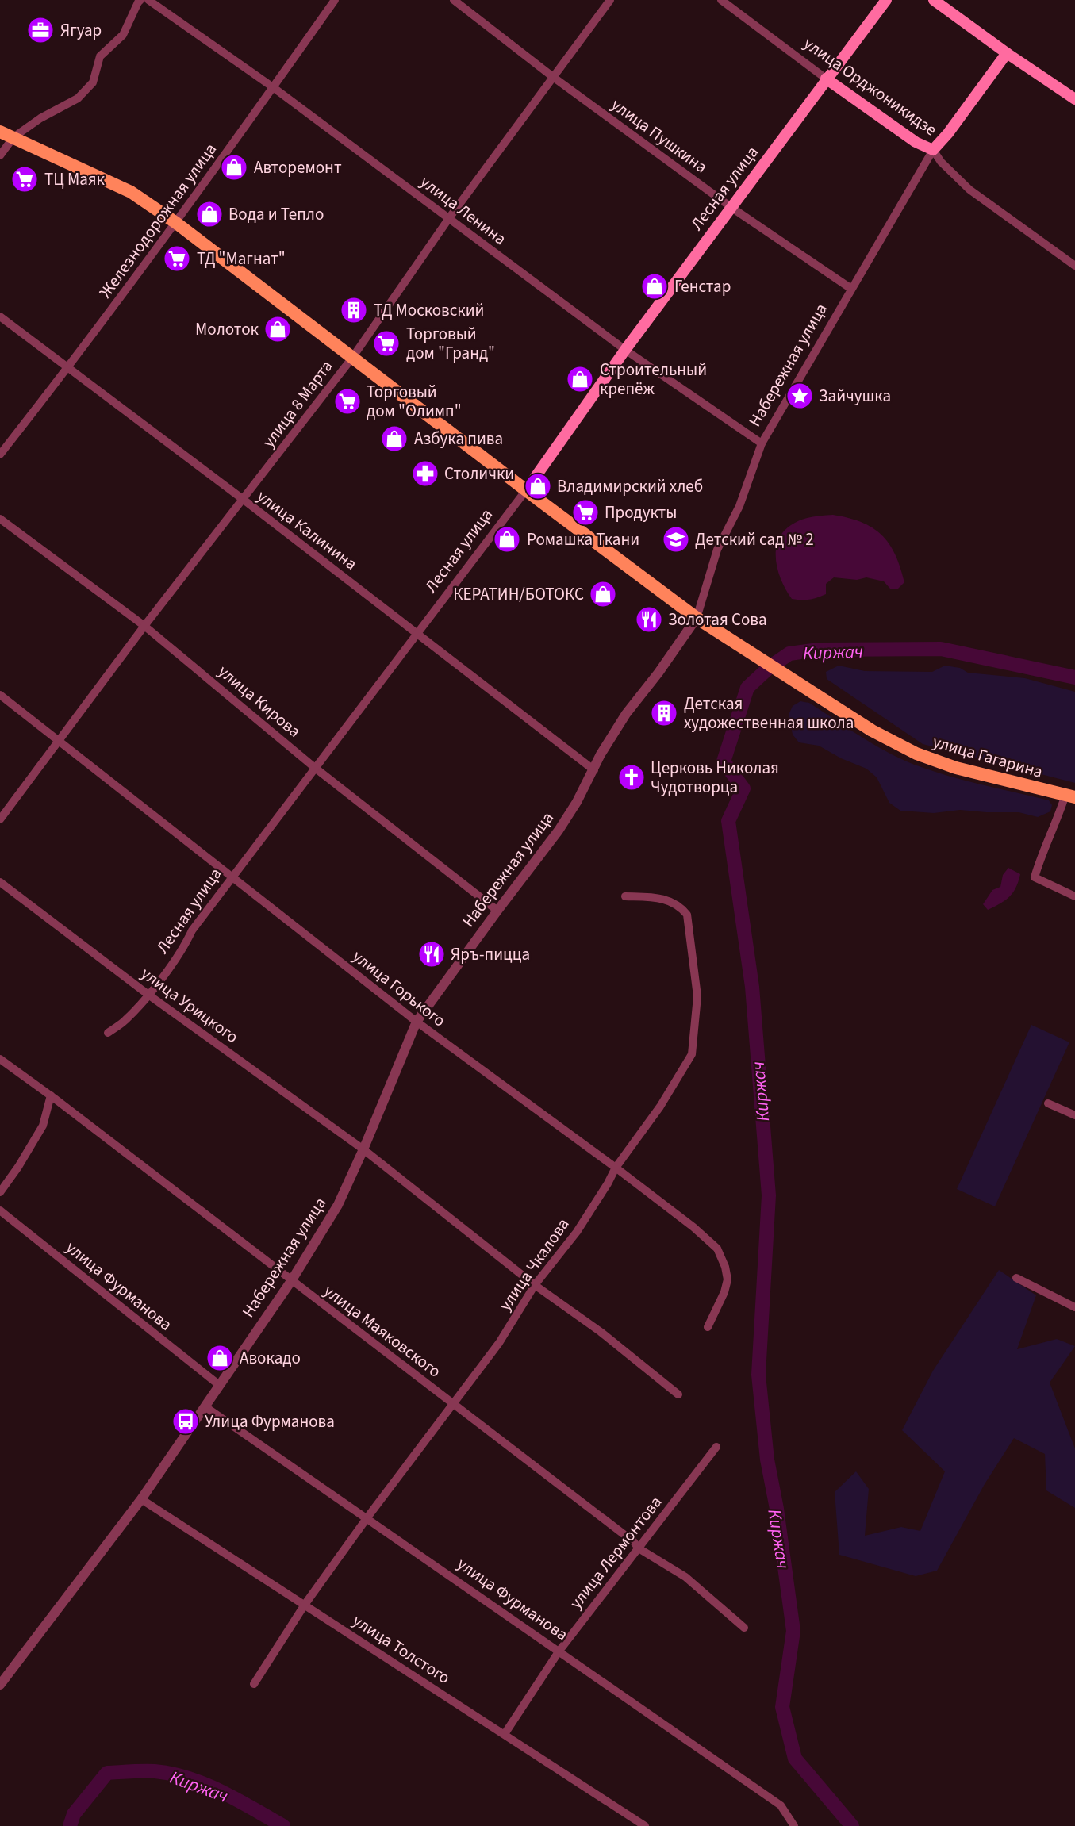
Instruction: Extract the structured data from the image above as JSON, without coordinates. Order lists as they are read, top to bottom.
{
  "streets": {
    "main road": [
      "улица Орджоникидзе",
      "Лесная улица",
      "Набережная улица",
      "улица Гагарина"
    ],
    "street": [
      "улица Пушкина",
      "улица Ленина",
      "Железнодорожная улица",
      "улица 8 Марта",
      "улица Калинина",
      "улица Кирова",
      "улица Горького",
      "улица Урицкого",
      "улица Чкалова",
      "улица Фурманова",
      "улица Маяковского",
      "улица Лермонтова",
      "улица Толстого"
    ]
  },
  "crossings": [
    ["улица Орджоникидзе", "Лесная улица"],
    ["улица Орджоникидзе", "Набережная улица"],
    ["улица Пушкина", "Лесная улица"],
    ["улица Пушкина", "Набережная улица"],
    ["улица Пушкина", "улица 8 Марта"],
    ["Лесная улица", "улица Ленина"],
    ["Лесная улица", "улица Калинина"],
    ["Лесная улица", "улица Кирова"],
    ["Лесная улица", "улица Гагарина"],
    ["Лесная улица", "улица Горького"],
    ["Лесная улица", "улица Урицкого"],
    ["улица Ленина", "Железнодорожная улица"],
    ["улица Ленина", "Набережная улица"],
    ["улица Ленина", "улица 8 Марта"],
    ["Железнодорожная улица", "улица Калинина"],
    ["Железнодорожная улица", "улица Гагарина"],
    ["Набережная улица", "улица Калинина"],
    ["Набережная улица", "улица Кирова"],
    ["Набережная улица", "улица Гагарина"],
    ["Набережная улица", "улица Горького"],
    ["Набережная улица", "улица Урицкого"],
    ["Набережная улица", "улица Фурманова"],
    ["Набережная улица", "улица Маяковского"],
    ["Набережная улица", "улица Толстого"],
    ["улица 8 Марта", "улица Калинина"],
    ["улица 8 Марта", "улица Кирова"],
    ["улица 8 Марта", "улица Гагарина"],
    ["улица 8 Марта", "улица Горького"],
    ["улица Горького", "улица Чкалова"],
    ["улица Урицкого", "улица Чкалова"],
    ["улица Чкалова", "улица Фурманова"],
    ["улица Чкалова", "улица Маяковского"],
    ["улица Чкалова", "улица Толстого"],
    ["улица Фурманова", "улица Лермонтова"],
    ["улица Маяковского", "улица Лермонтова"],
    ["улица Лермонтова", "улица Толстого"]
  ],
  "water": ["Киржач"],
  "places": {
    "office": ["Ягуар"],
    "shop": [
      "Авторемонт",
      "Вода и Тепло",
      "Генстар",
      "Молоток",
      "Строительный крепёж",
      "Азбука пива",
      "Владимирский хлеб",
      "Ромашка Ткани",
      "КЕРАТИН/БОТОКС",
      "Авокадо"
    ],
    "supermarket": [
      "ТЦ Маяк",
      "ТД \"Магнат\"",
      "Торговый дом \"Гранд\"",
      "Торговый дом \"Олимп\"",
      "Продукты"
    ],
    "building": ["ТД Московский", "Детская художественная школа"],
    "place": ["Зайчушка"],
    "pharmacy": ["Столички"],
    "school or university": ["Детский сад № 2"],
    "restaurant": ["Золотая Сова", "Яръ-пицца"],
    "church": ["Церковь Николая Чудотворца"],
    "bus stop": ["Улица Фурманова"]
  }
}
